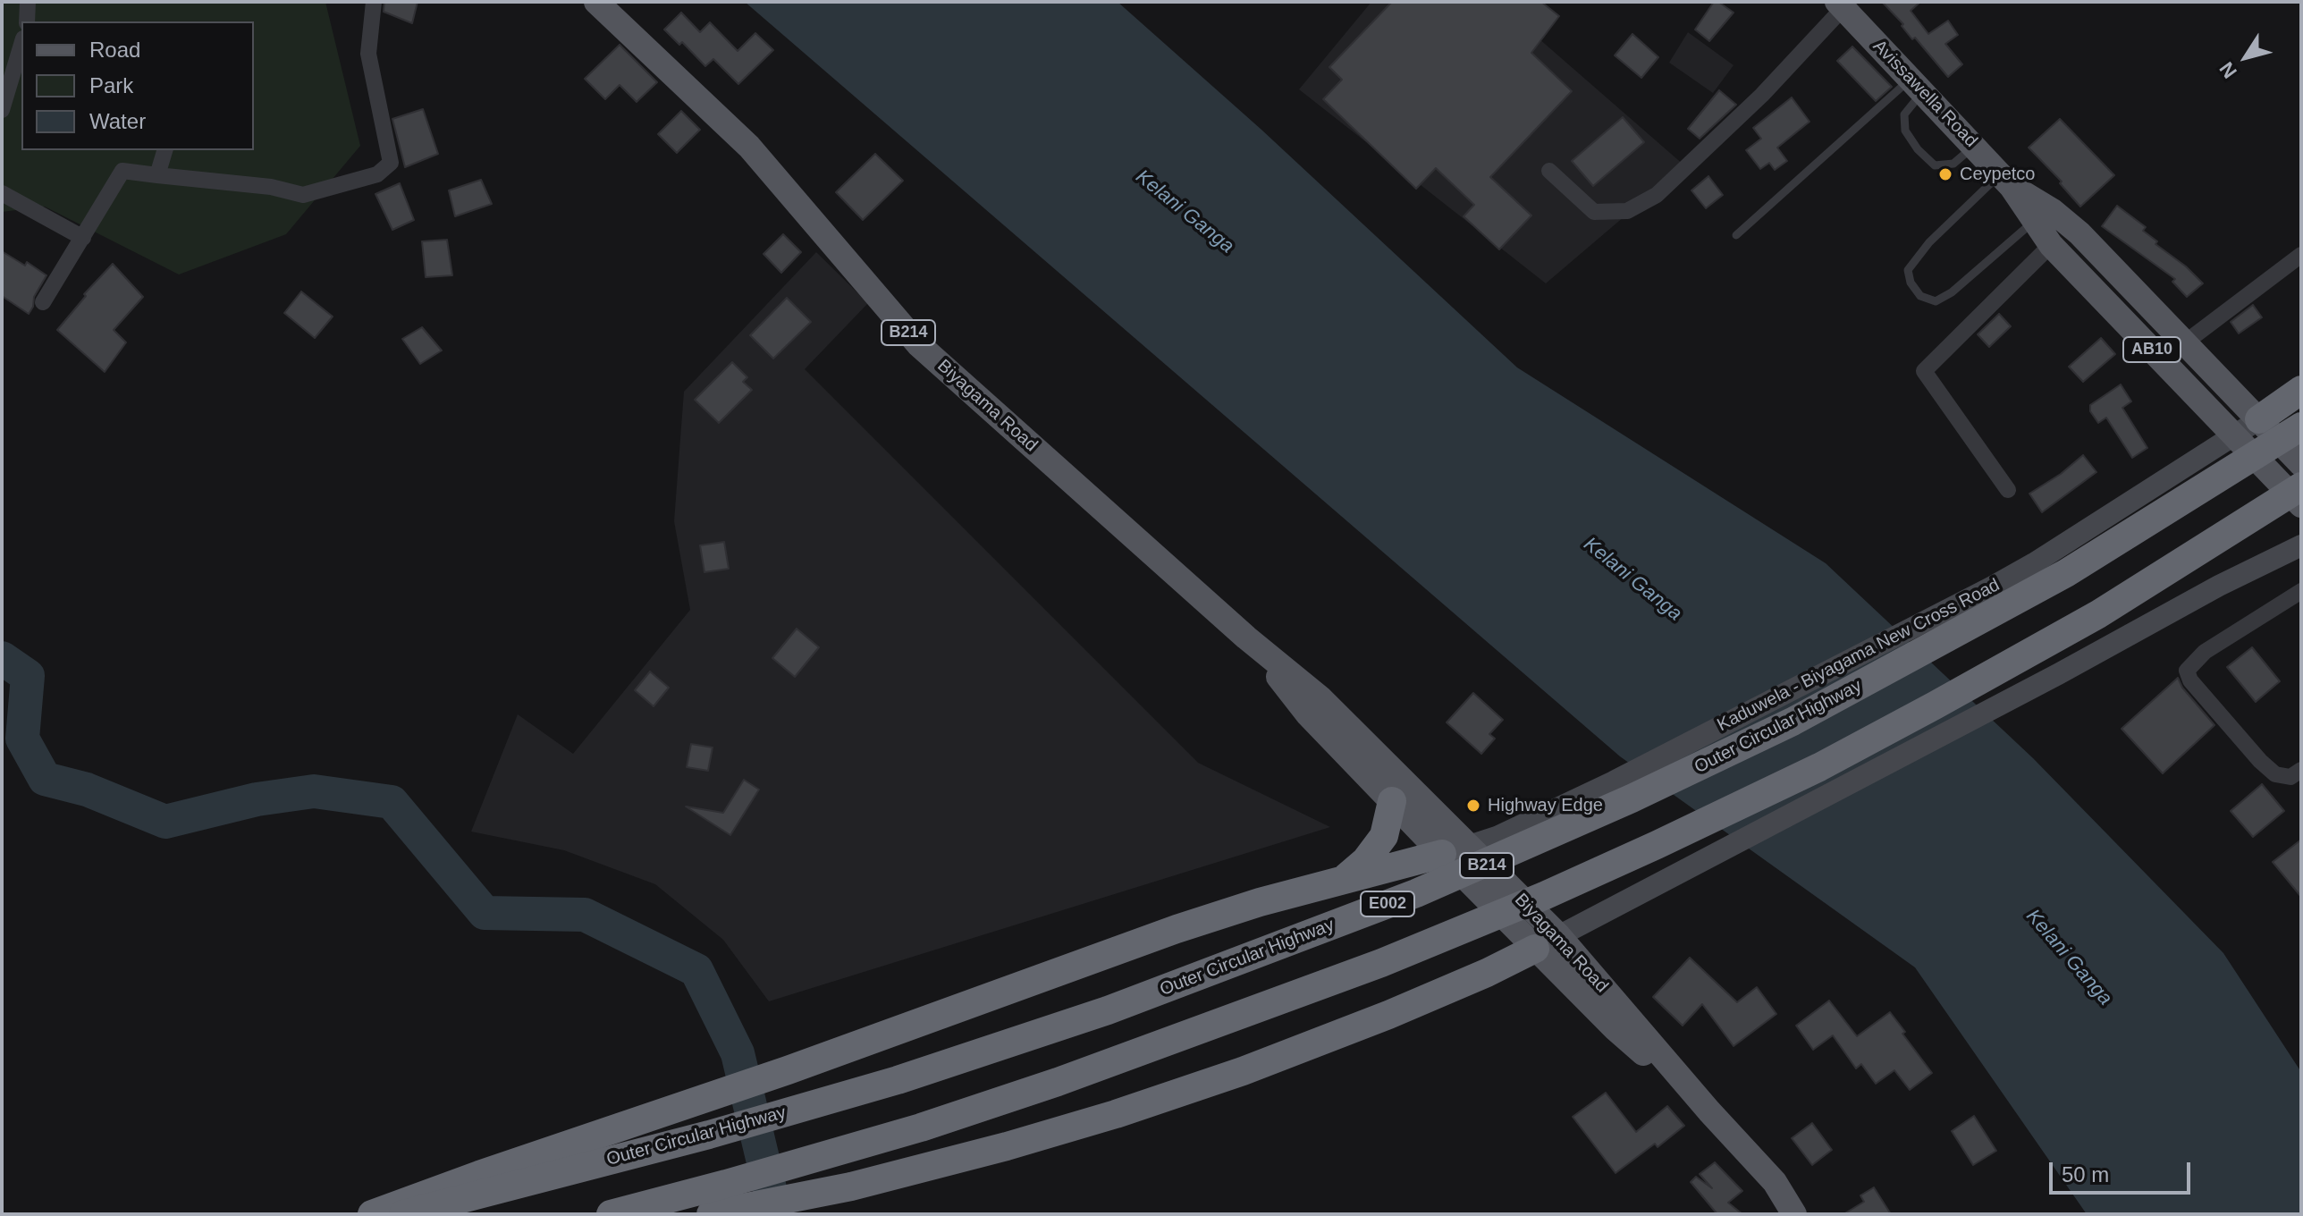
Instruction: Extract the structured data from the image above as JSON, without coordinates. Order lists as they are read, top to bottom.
{
  "streets": {
    "highway": ["Outer Circular Highway", "E002"],
    "main road": [
      "Avissawella Road",
      "B214",
      "AB10",
      "Biyagama Road"
    ],
    "street": ["Kaduwela - Biyagama New Cross Road"]
  },
  "crossings": [
    ["Avissawella Road", "Kaduwela - Biyagama New Cross Road"],
    ["Biyagama Road", "Kaduwela - Biyagama New Cross Road"]
  ],
  "water": ["Kelani Ganga"],
  "places": ["Ceypetco", "Highway Edge"],
  "legend": ["Road", "Park", "Water"],
  "scale_bar": "50 m",
  "north": "bottom left"
}
